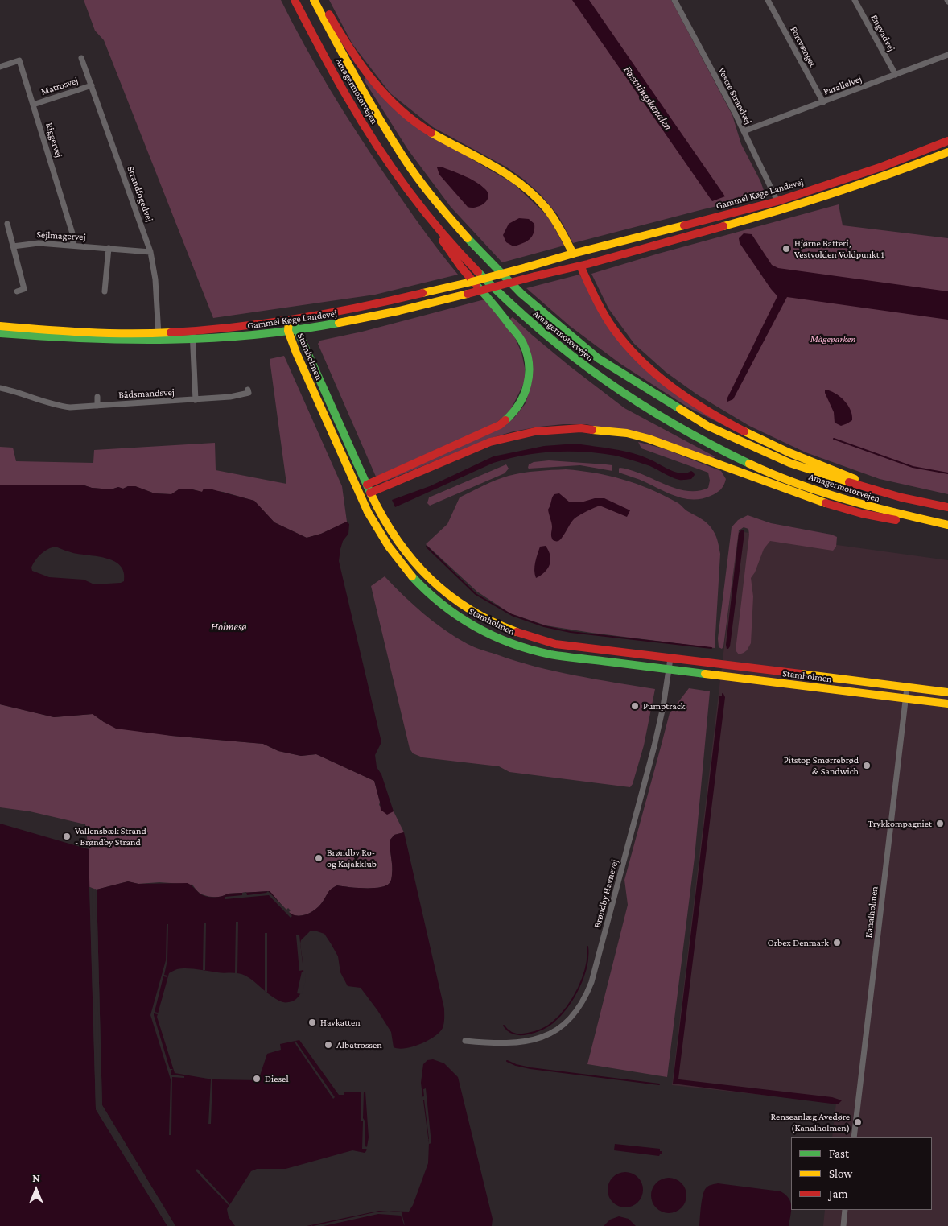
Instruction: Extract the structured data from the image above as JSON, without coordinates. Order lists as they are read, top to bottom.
{
  "streets": {
    "main road": ["Amagermotorvejen", "Gammel Køge Landevej", "Stamholmen"],
    "street": [
      "Engvadvej",
      "Fortvænget",
      "Parallelvej",
      "Matrosvej",
      "Vestre Strandvej",
      "Riggervej",
      "Strandfogedvej",
      "Sejlmagervej",
      "Bådsmandsvej",
      "Brøndby Havnevej",
      "Kanalholmen"
    ]
  },
  "crossings": [
    ["Engvadvej", "Parallelvej"],
    ["Fortvænget", "Parallelvej"],
    ["Parallelvej", "Vestre Strandvej"],
    ["Matrosvej", "Riggervej"],
    ["Matrosvej", "Strandfogedvej"],
    ["Vestre Strandvej", "Gammel Køge Landevej"],
    ["Riggervej", "Sejlmagervej"],
    ["Strandfogedvej", "Gammel Køge Landevej"],
    ["Strandfogedvej", "Sejlmagervej"],
    ["Gammel Køge Landevej", "Stamholmen"],
    ["Stamholmen", "Brøndby Havnevej"],
    ["Stamholmen", "Kanalholmen"]
  ],
  "water": ["Fæstningskanalen", "Holmesø"],
  "parks": ["Mågeparken"],
  "places": [
    "Hjørne Batteri, Vestvolden Voldpunkt 1",
    "Pumptrack",
    "Pitstop Smørrebrød & Sandwich",
    "Trykkompagniet",
    "Vallensbæk Strand - Brøndby Strand",
    "Brøndby Ro- og Kajakklub",
    "Orbex Denmark",
    "Havkatten",
    "Albatrossen",
    "Diesel",
    "Renseanlæg Avedøre (Kanalholmen)"
  ],
  "legend": ["Fast", "Slow", "Jam"],
  "north": "top"
}
